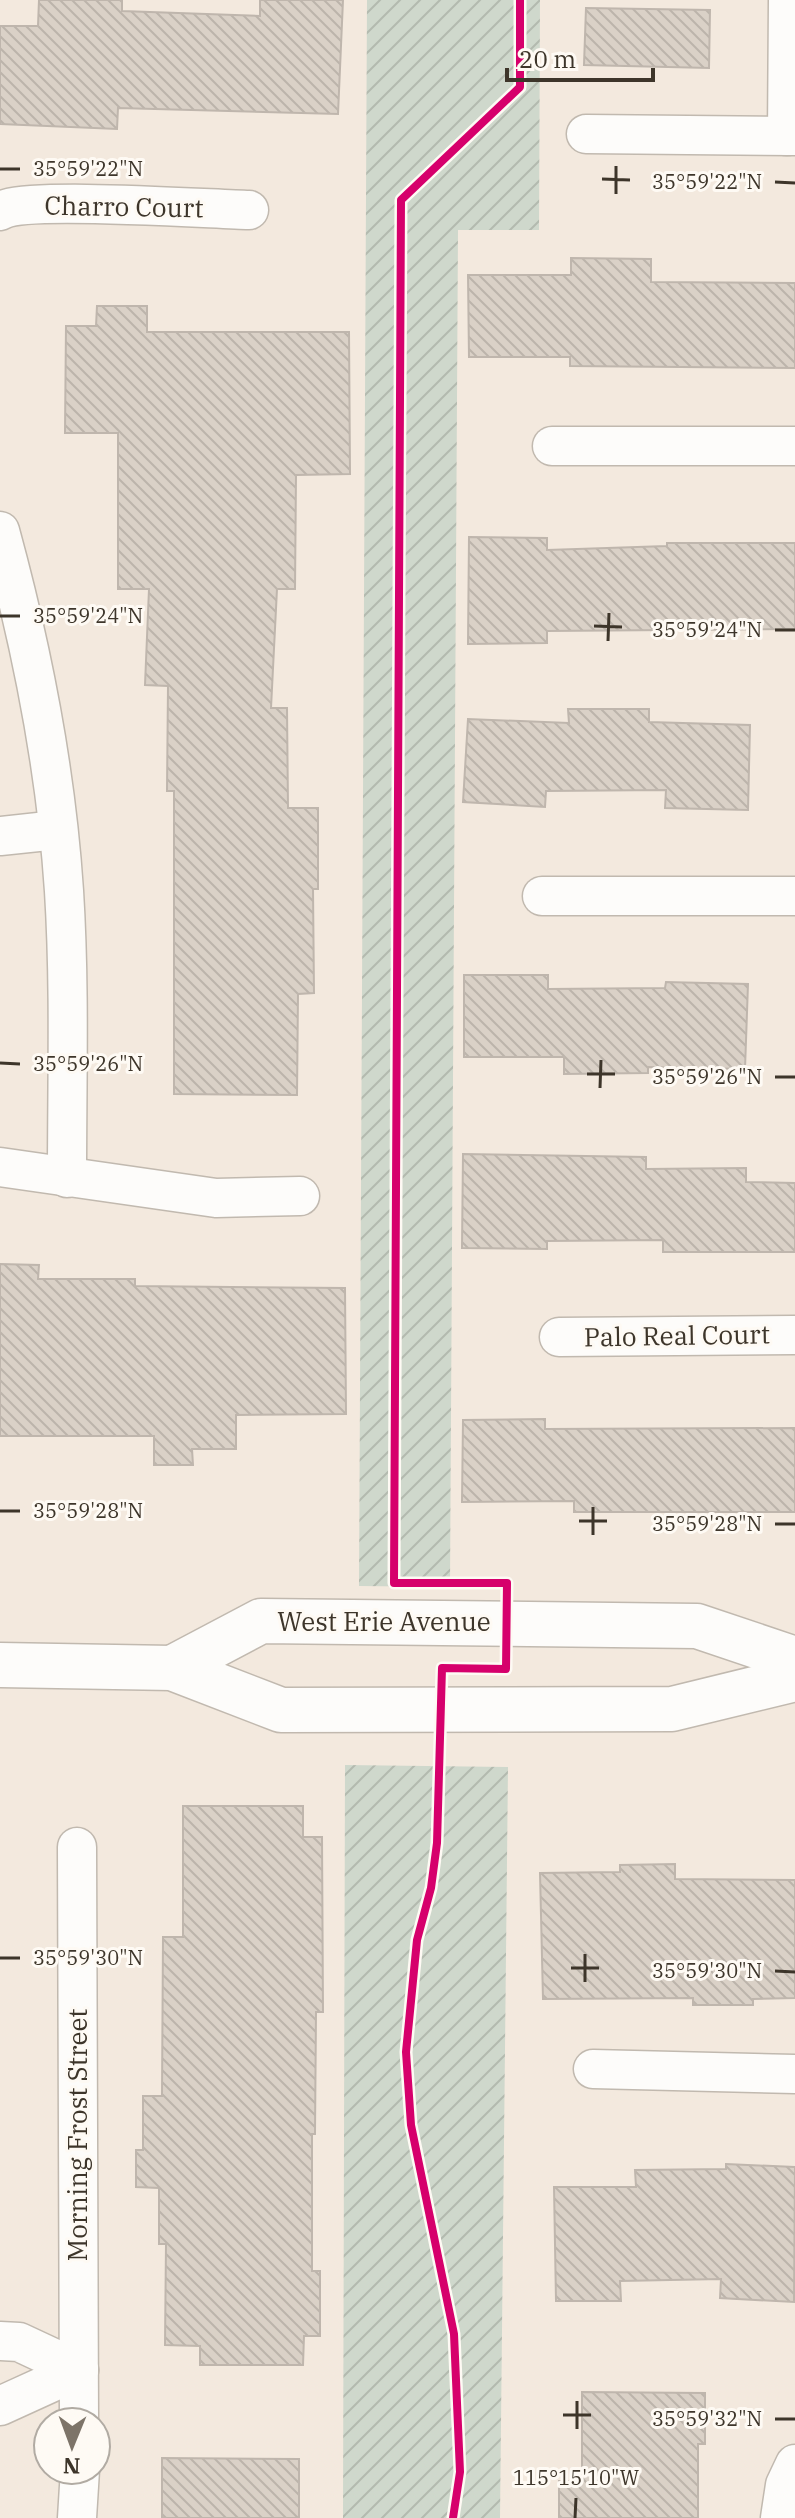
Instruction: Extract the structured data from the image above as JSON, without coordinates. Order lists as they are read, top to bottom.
{
  "streets": {
    "street": [
      "Charro Court",
      "Palo Real Court",
      "West Erie Avenue",
      "Morning Frost Street"
    ]
  },
  "scale_bar": "20 m",
  "north": "bottom",
  "coordinates": [
    "35°59'22\"N",
    "35°59'24\"N",
    "35°59'26\"N",
    "35°59'28\"N",
    "35°59'30\"N",
    "35°59'32\"N",
    "115°15'10\"W"
  ]
}
